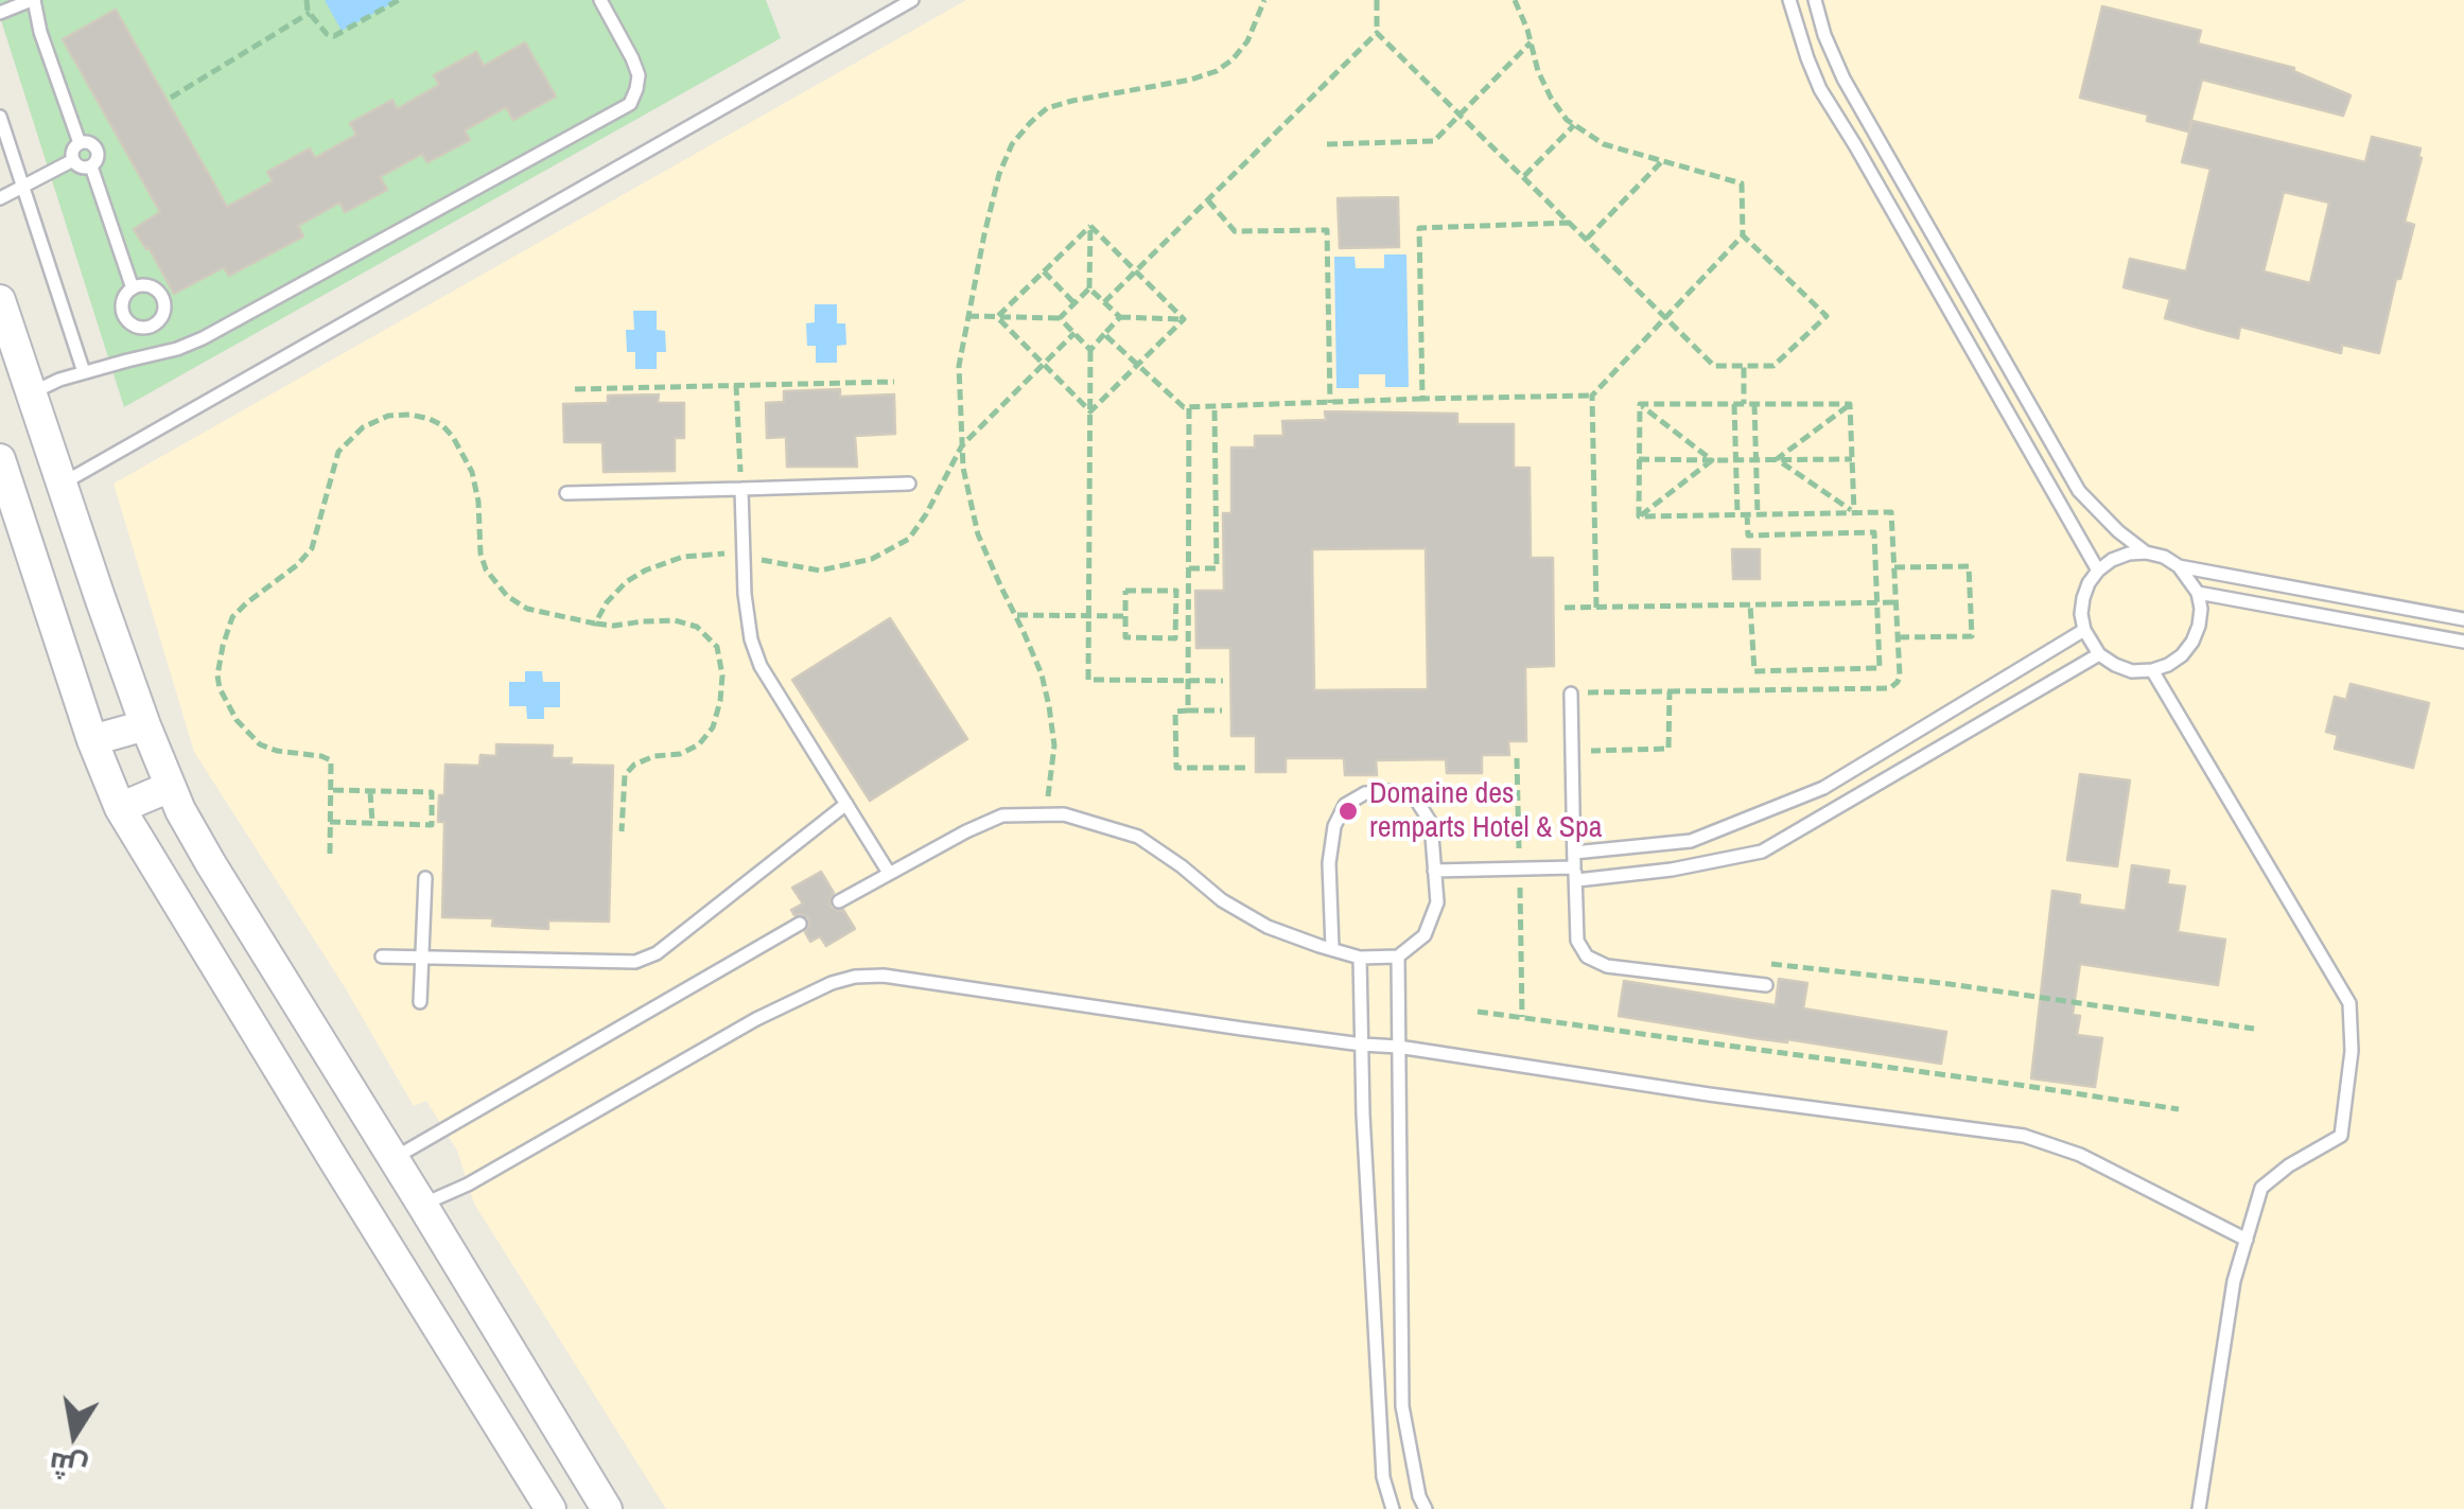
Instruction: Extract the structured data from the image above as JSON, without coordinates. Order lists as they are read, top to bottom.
{
  "places": ["Domaine des remparts Hotel & Spa"],
  "north": "bottom"
}
